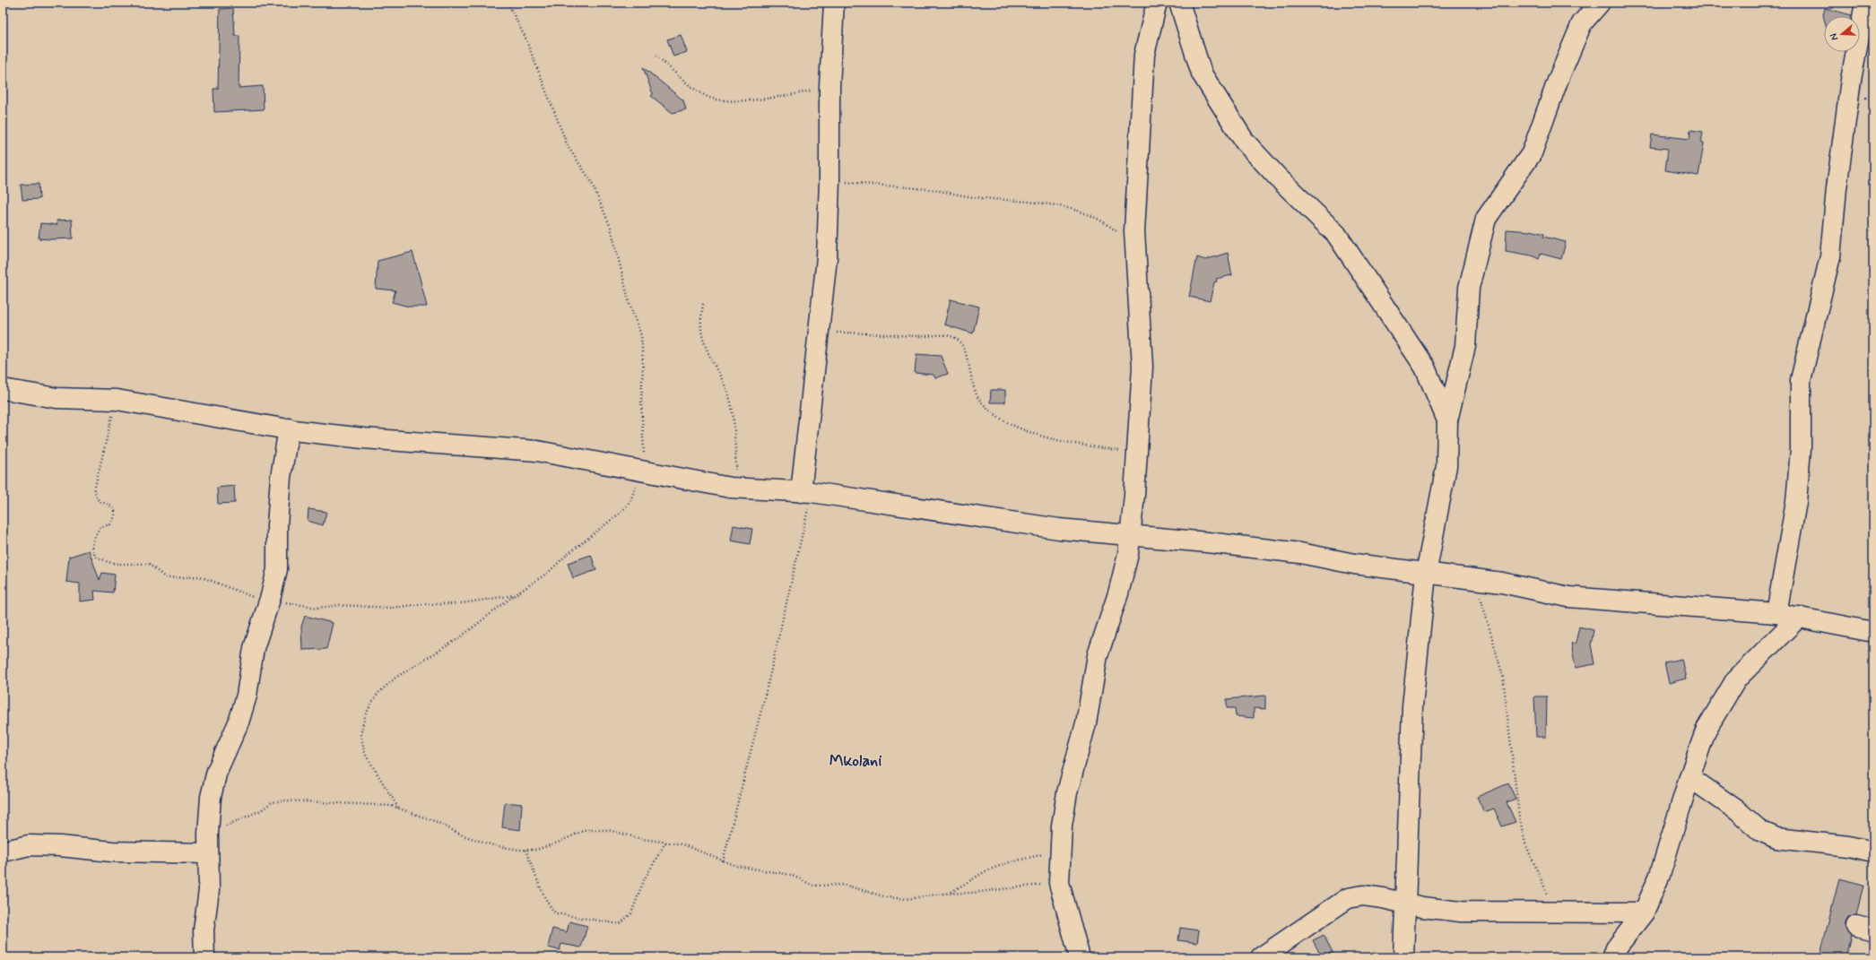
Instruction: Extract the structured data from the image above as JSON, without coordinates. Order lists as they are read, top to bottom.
{
  "districts": ["Mkolani"],
  "north": "left"
}
